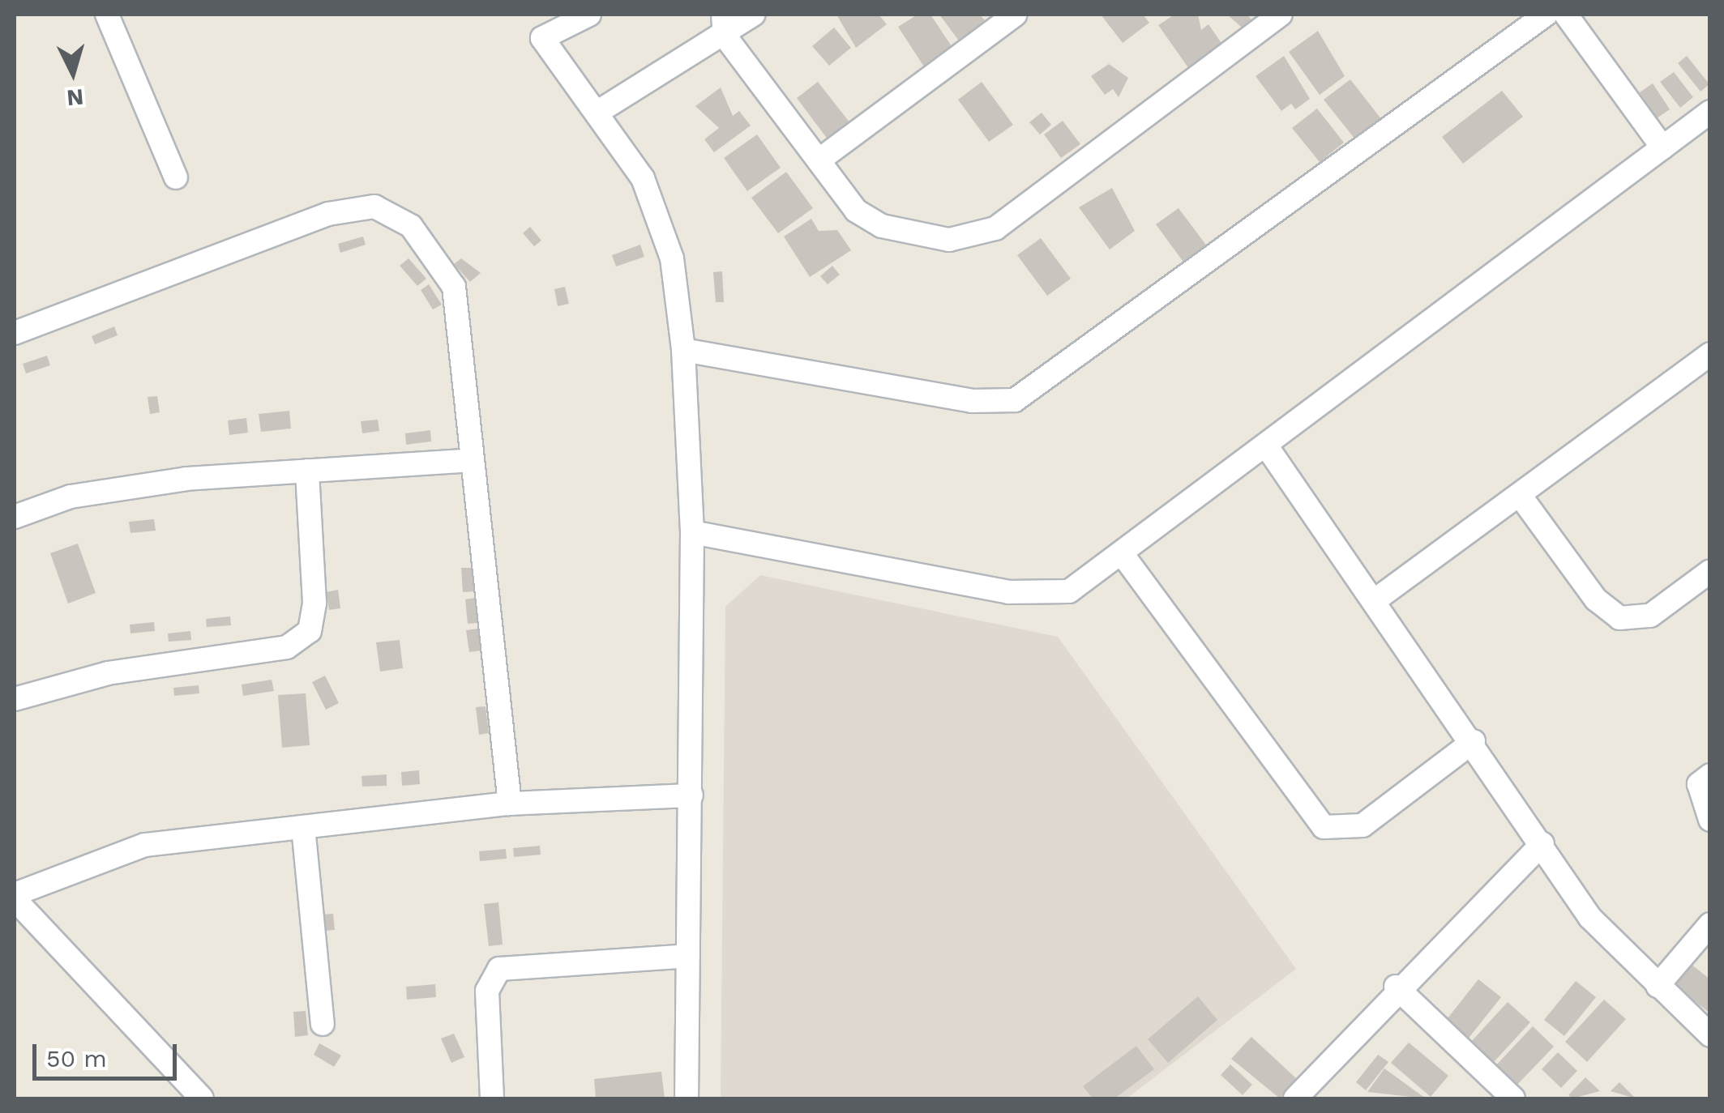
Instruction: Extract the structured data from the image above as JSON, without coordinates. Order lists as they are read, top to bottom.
{
  "scale_bar": "50 m",
  "north": "bottom"
}
